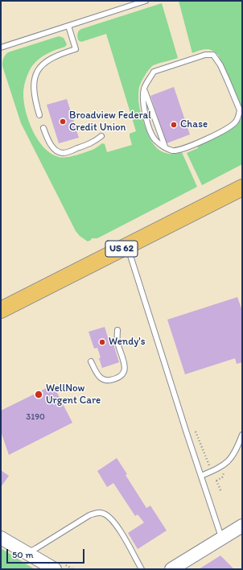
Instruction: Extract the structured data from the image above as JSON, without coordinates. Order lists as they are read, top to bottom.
{
  "streets": {
    "main road": ["US 62"]
  },
  "places": [
    "Broadview Federal Credit Union",
    "Chase",
    "Wendy's",
    "WellNow Urgent Care"
  ],
  "house_numbers": ["3190"],
  "scale_bar": "50 m"
}
